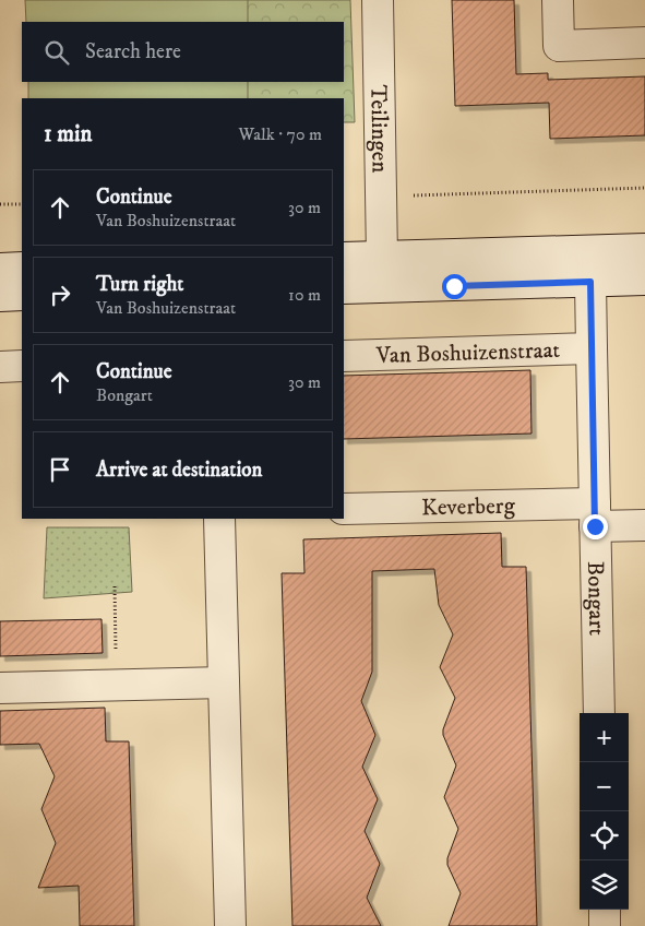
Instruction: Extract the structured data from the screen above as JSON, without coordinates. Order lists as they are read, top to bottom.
{
  "streets": {
    "street": [
      "Teilingen",
      "Van Boshuizenstraat",
      "Keverberg",
      "Bongart"
    ]
  },
  "crossings": [
    ["Van Boshuizenstraat", "Bongart"],
    ["Keverberg", "Bongart"]
  ],
  "page": {
    "search": "Search here",
    "heading": ["1 min", "Walk · 70 m"],
    "list": [
      ["Continue", "Van Boshuizenstraat", "30 m"],
      ["Turn right", "Van Boshuizenstraat", "10 m"],
      ["Continue", "Bongart", "30 m"],
      "Arrive at destination"
    ],
    "map_buttons": ["+", "−"]
  }
}
